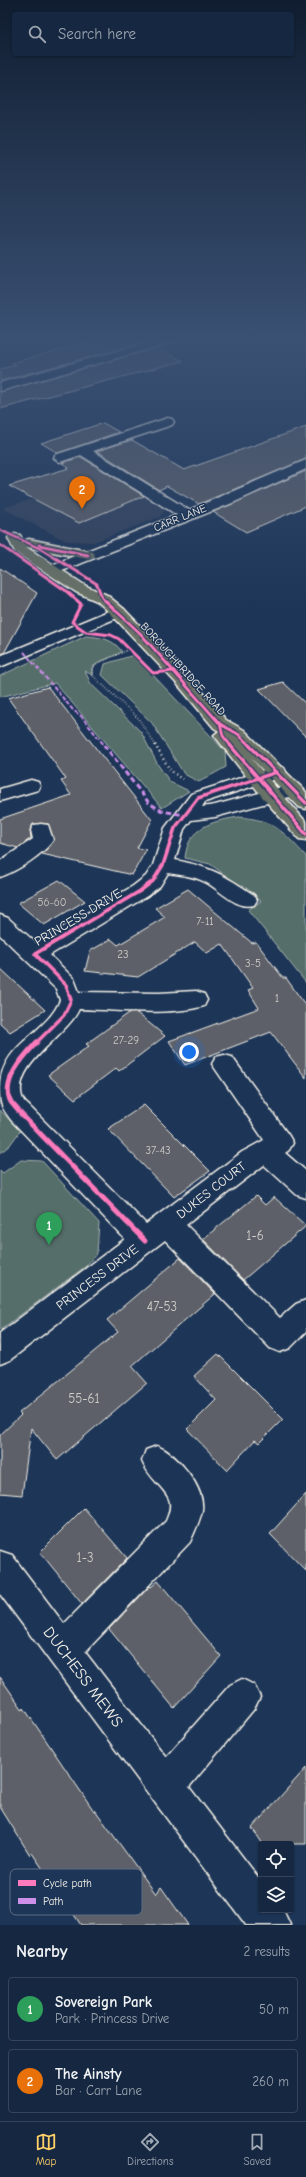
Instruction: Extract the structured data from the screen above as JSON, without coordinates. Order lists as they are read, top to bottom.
{
  "streets": {
    "main road": ["BOROUGHBRIDGE ROAD"],
    "street": [
      "CARR LANE",
      "PRINCESS DRIVE",
      "DUKES COURT",
      "DUCHESS MEWS"
    ]
  },
  "crossings": [
    ["CARR LANE", "BOROUGHBRIDGE ROAD"],
    ["BOROUGHBRIDGE ROAD", "PRINCESS DRIVE"],
    ["PRINCESS DRIVE", "DUKES COURT"]
  ],
  "house_numbers": [
    "56-60",
    "7-11",
    "23",
    "3-5",
    "1",
    "27-29",
    "37-43",
    "1-6",
    "47-53",
    "55-61",
    "1-3"
  ],
  "legend": ["Cycle path", "Path"],
  "page": {
    "search": "Search here",
    "pins": ["2", "1"],
    "heading": ["Nearby", "2 results"],
    "list": [
      {
        "mark": "1",
        "name": "Sovereign Park",
        "note": "Park · Princess Drive",
        "value": "50 m"
      },
      {
        "mark": "2",
        "name": "The Ainsty",
        "note": "Bar · Carr Lane",
        "value": "260 m"
      }
    ],
    "nav": ["Map", "Directions", "Saved"]
  }
}
